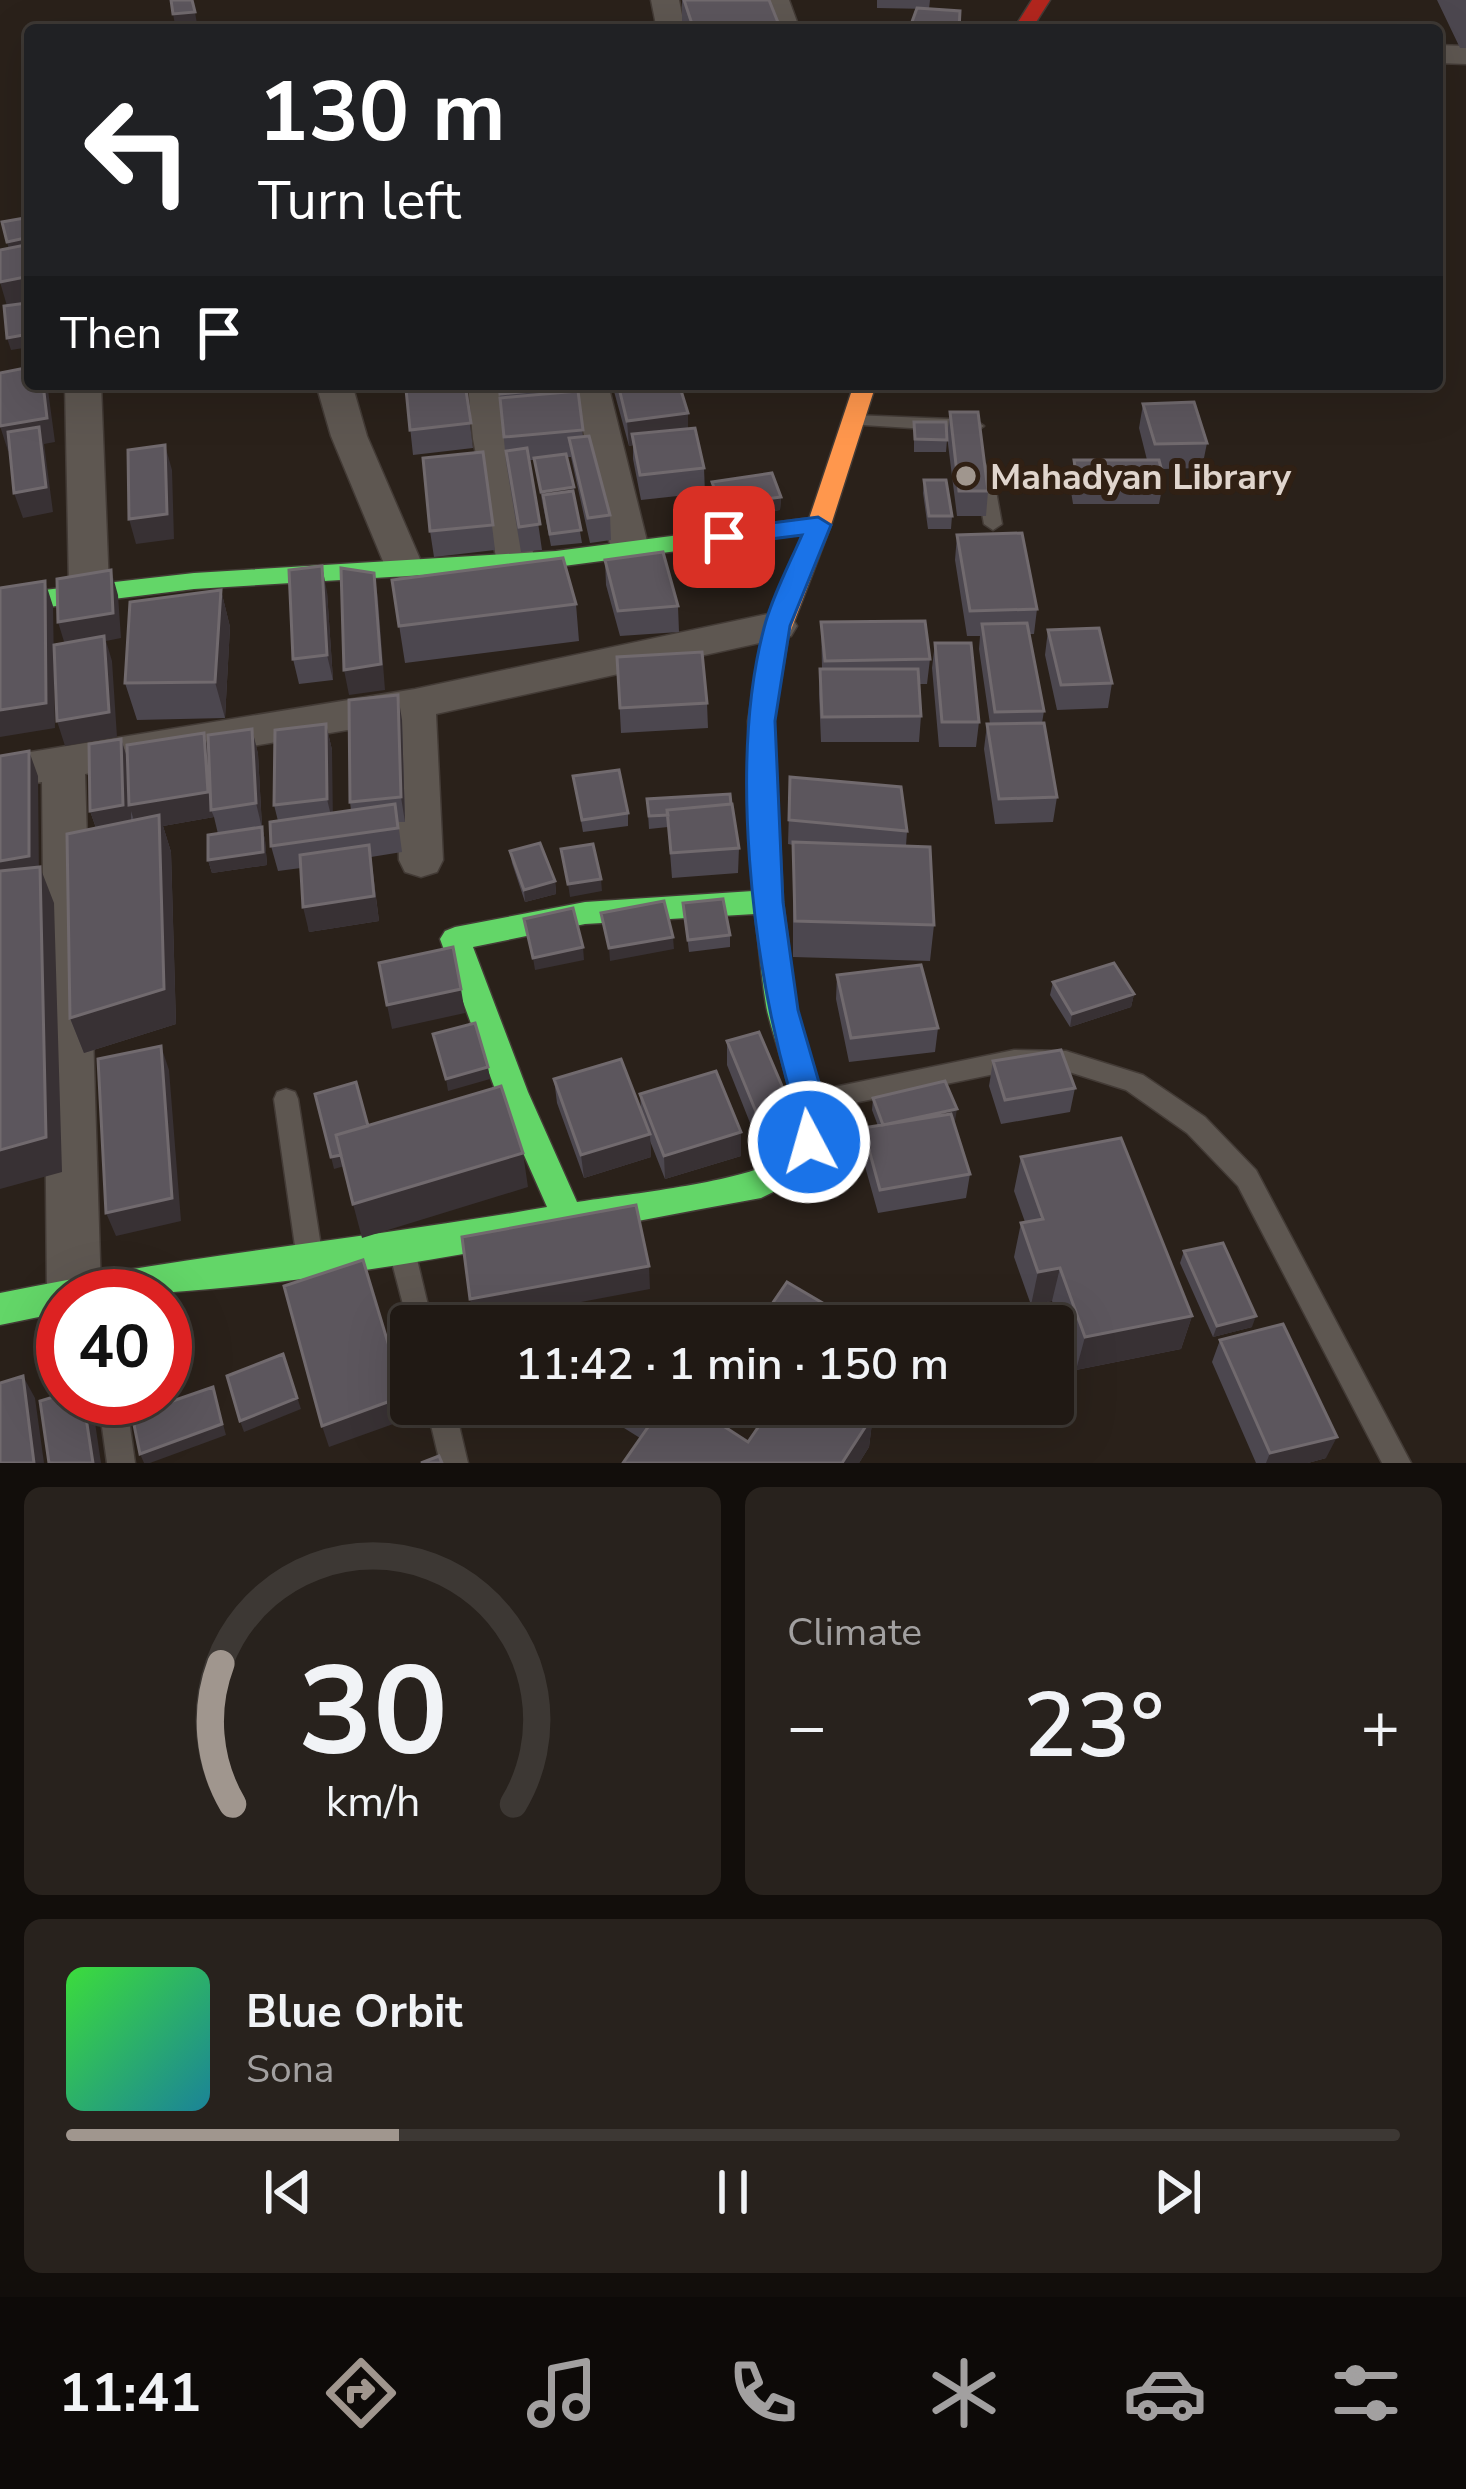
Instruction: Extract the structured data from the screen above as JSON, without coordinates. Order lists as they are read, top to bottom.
{
  "places": ["Mahadyan Library"],
  "page": {
    "turn": ["130 m", "Turn left"],
    "then": "Then",
    "limit": "40",
    "trip": "11:42 · 1 min · 150 m",
    "tile": "Climate",
    "heat": ["−", "23°", "+"],
    "song": ["Blue Orbit", "Sona"],
    "tabs": "11:41",
    "gauge": ["30", "km/h"]
  }
}
